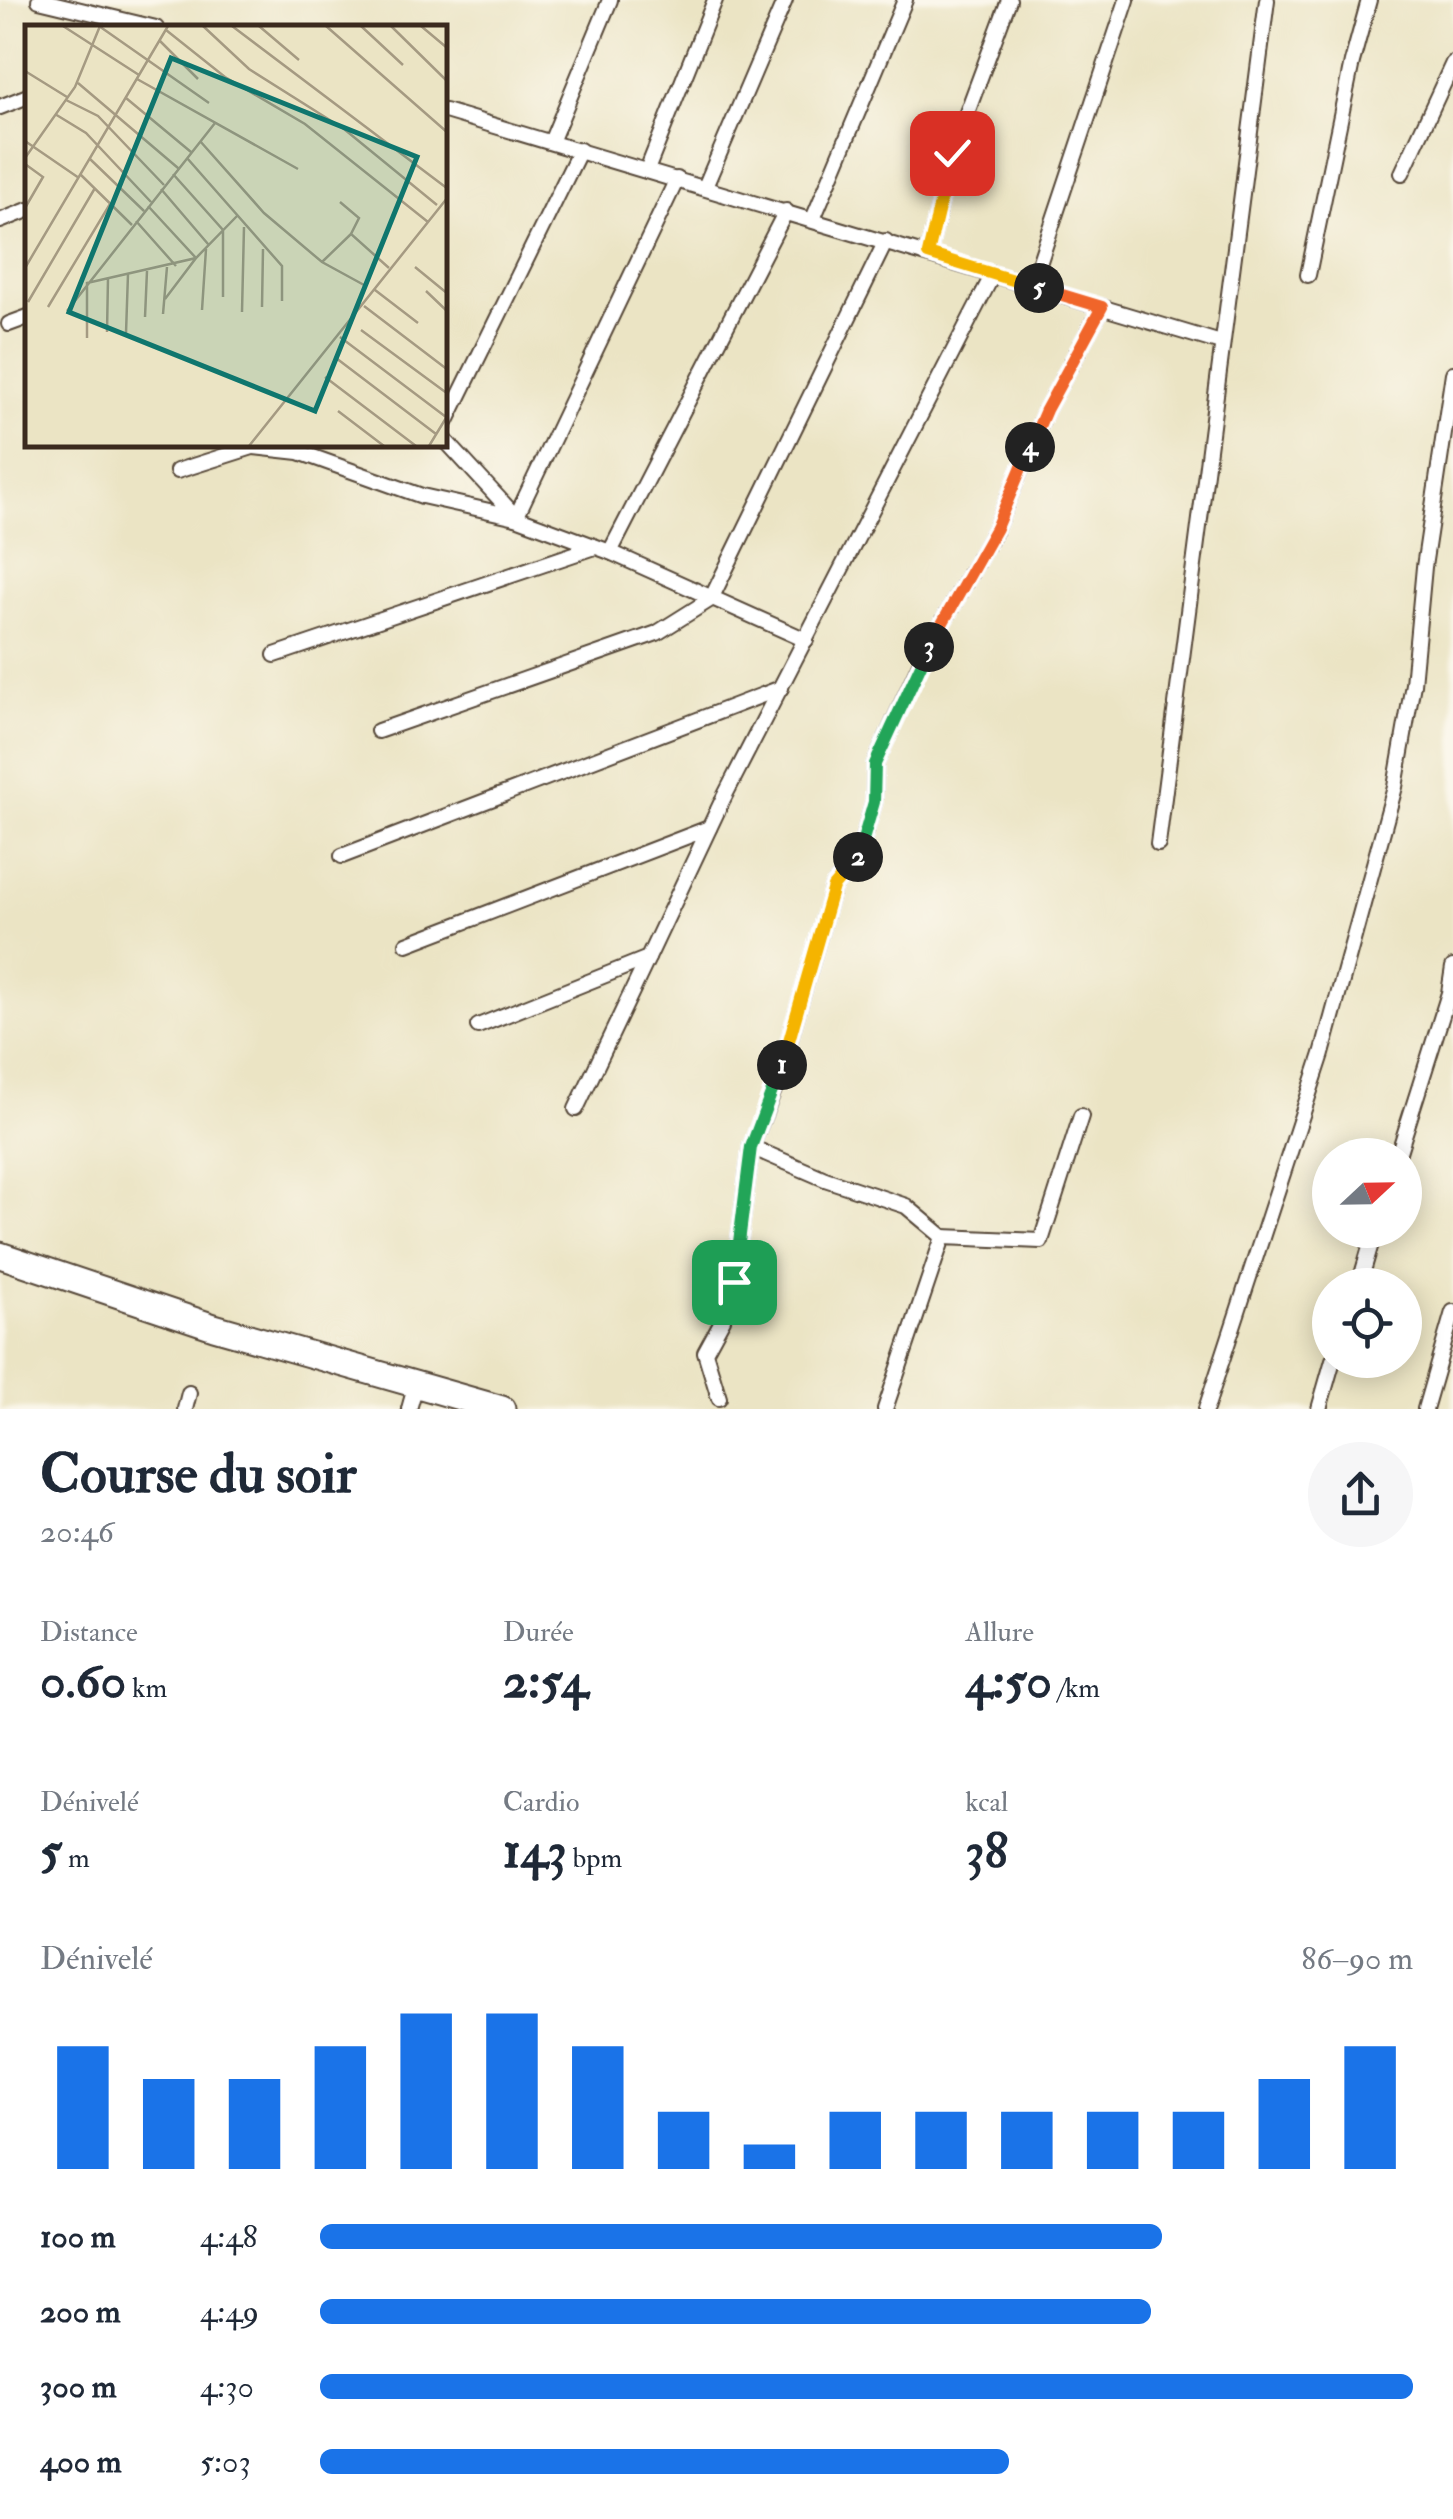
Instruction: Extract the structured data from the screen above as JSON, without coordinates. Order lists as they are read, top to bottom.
{
  "north": "right",
  "page": {
    "pins": [
      "5",
      "4",
      "3",
      "2",
      "1"
    ],
    "heading": ["Course du soir", "20:46"],
    "stats": [
      ["Distance", "0.60 km"],
      ["Durée", "2:54"],
      ["Allure", "4:50 /km"],
      ["Dénivelé", "5 m"],
      ["Cardio", "143 bpm"],
      ["kcal", "38"]
    ],
    "chart": ["Dénivelé", "86–90 m"],
    "list": [
      {
        "name": "100 m",
        "note": "4:48"
      },
      {
        "name": "200 m",
        "note": "4:49"
      },
      {
        "name": "300 m",
        "note": "4:30"
      },
      {
        "name": "400 m",
        "note": "5:03"
      }
    ]
  }
}
